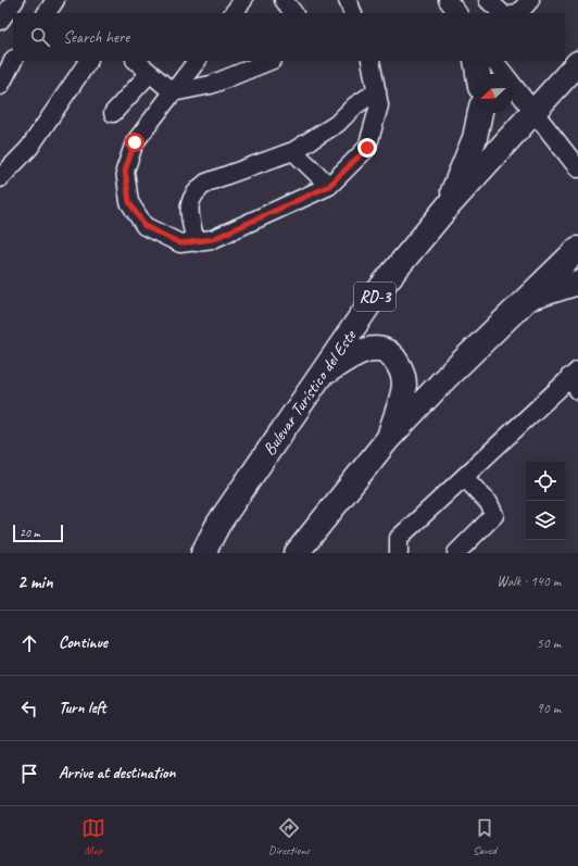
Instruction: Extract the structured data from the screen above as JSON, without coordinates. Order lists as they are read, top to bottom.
{
  "streets": {
    "highway": ["RD-3", "Bulevar Turístico del Este"]
  },
  "scale_bar": "20 m",
  "north": "bottom left",
  "page": {
    "search": "Search here",
    "scale": "20 m",
    "heading": ["2 min", "Walk · 140 m"],
    "list": [
      ["Continue", "50 m"],
      ["Turn left", "90 m"],
      "Arrive at destination"
    ],
    "nav": ["Map", "Directions", "Saved"]
  }
}
